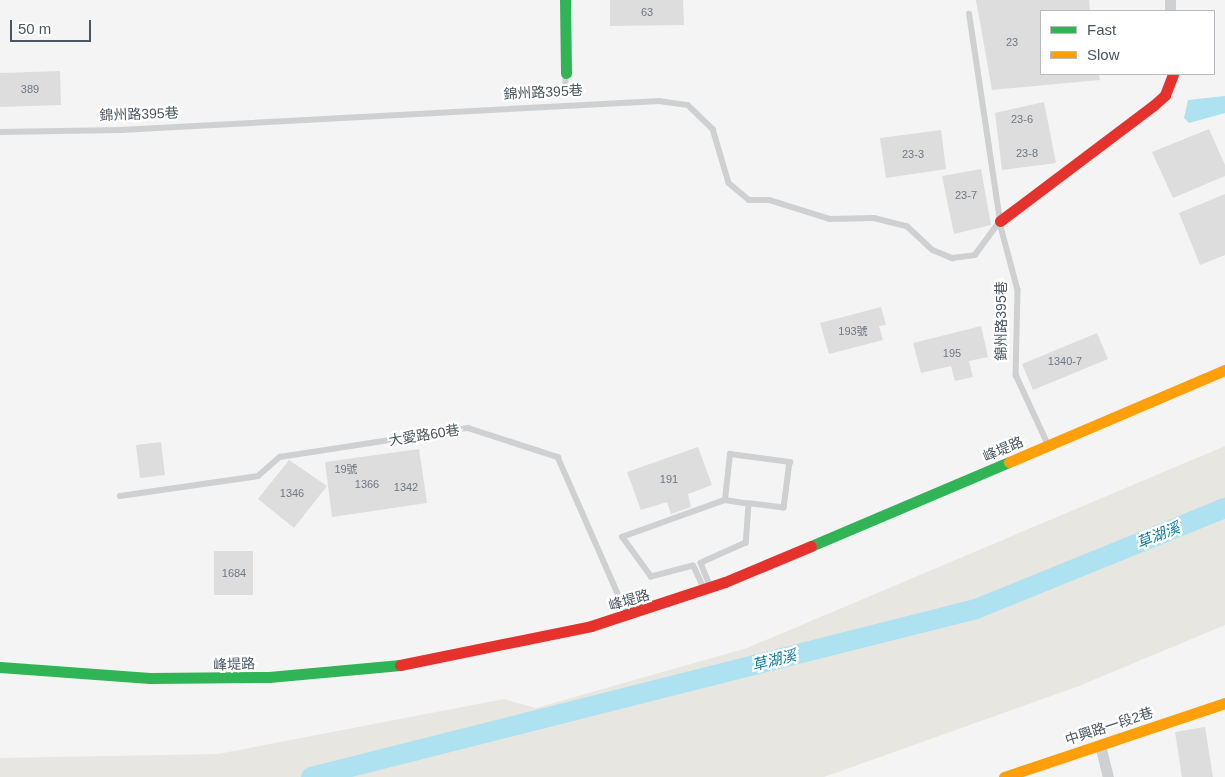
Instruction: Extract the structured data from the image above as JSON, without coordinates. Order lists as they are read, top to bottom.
{
  "streets": {
    "street": ["錦州路395巷", "峰堤路", "中興路一段2巷"],
    "lane": ["大愛路60巷"]
  },
  "crossings": [
    ["錦州路395巷", "峰堤路"],
    ["大愛路60巷", "峰堤路"]
  ],
  "water": ["草湖溪"],
  "house_numbers": [
    "63",
    "23",
    "389",
    "23-6",
    "23-8",
    "23-3",
    "23-7",
    "193號",
    "195",
    "1340-7",
    "19號",
    "191",
    "1366",
    "1342",
    "1346",
    "1684"
  ],
  "legend": ["Fast", "Slow"],
  "scale_bar": "50 m"
}
